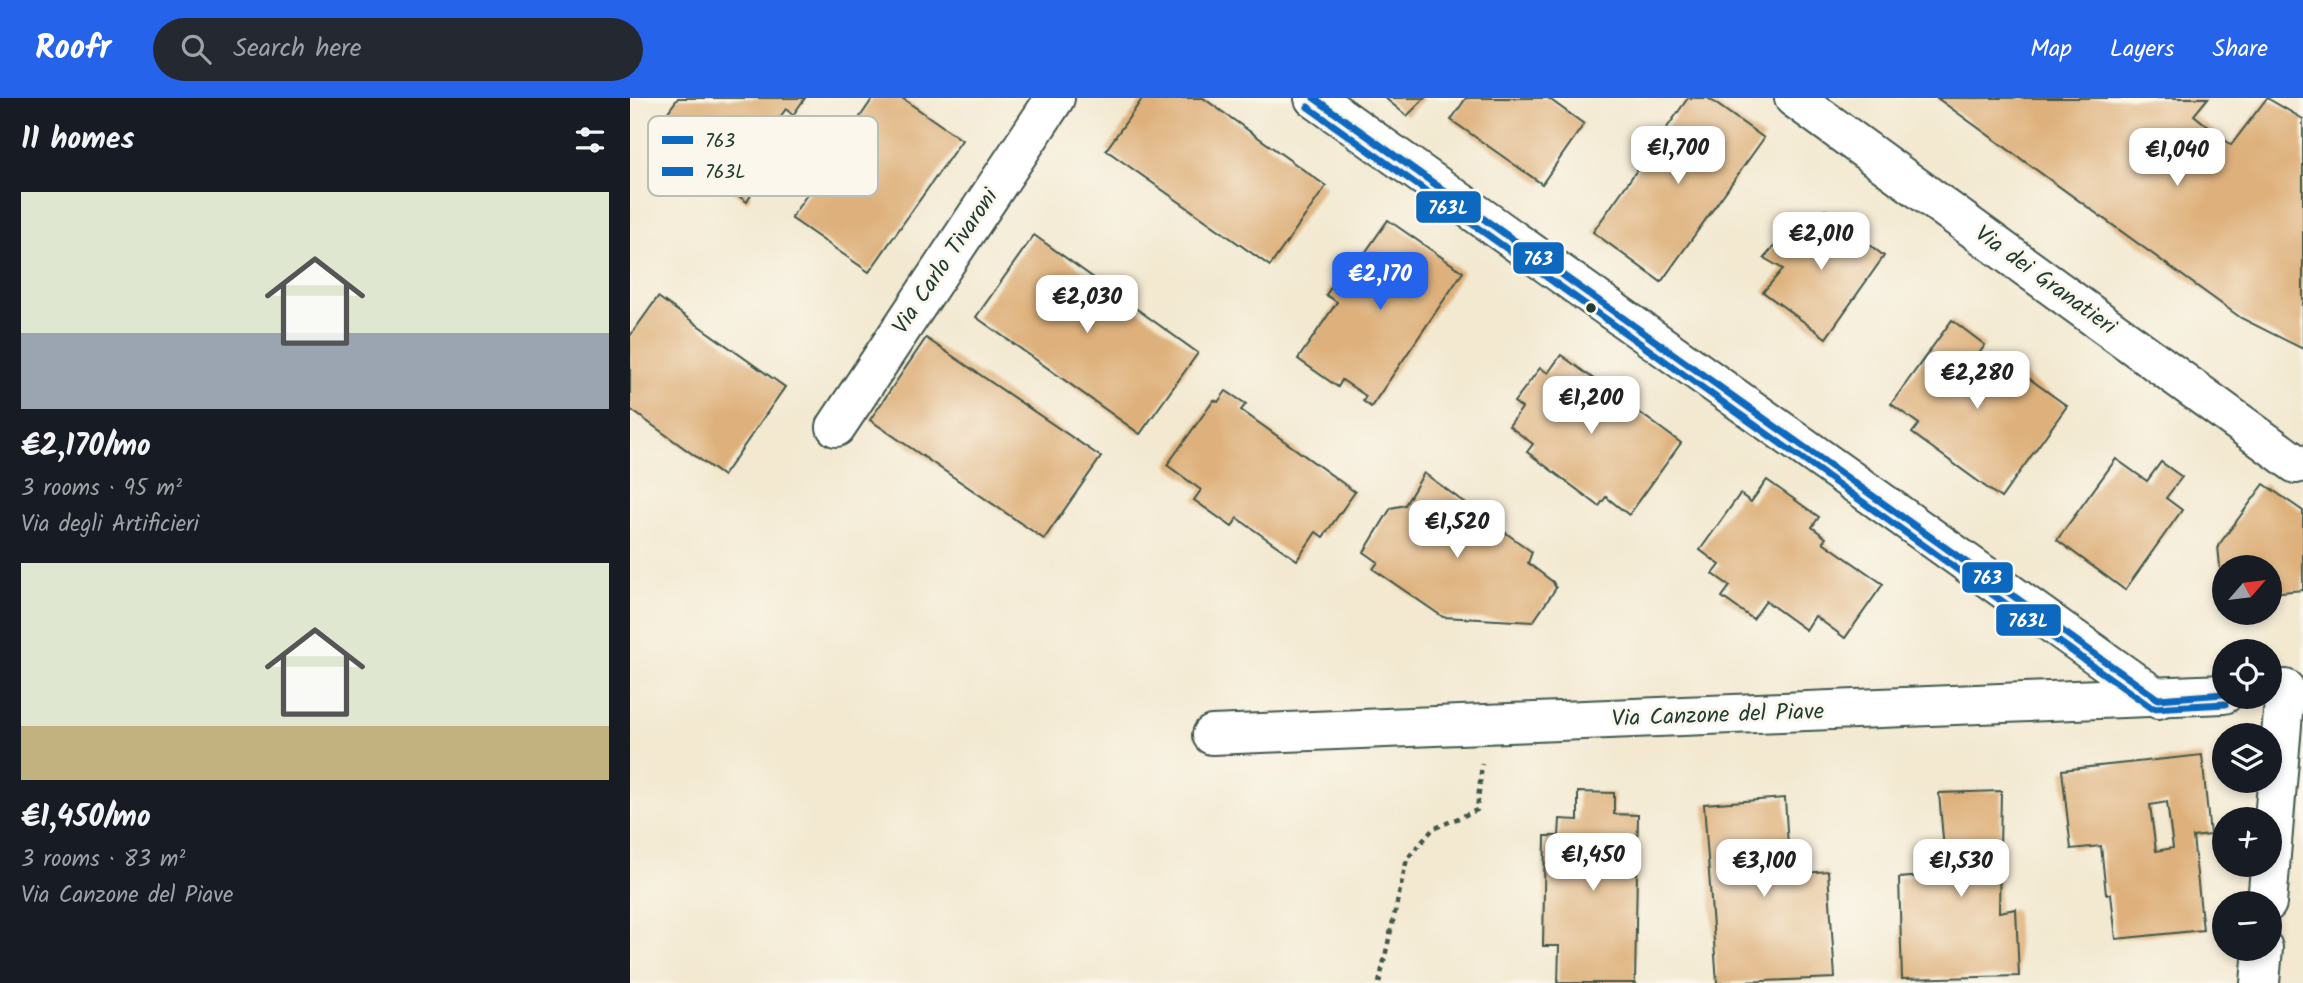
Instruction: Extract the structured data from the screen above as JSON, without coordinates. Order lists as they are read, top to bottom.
{
  "streets": {
    "street": ["Via Carlo Tivaroni", "Via dei Granatieri", "Via Canzone del Piave"]
  },
  "lines": ["transit line 763", "transit line 763L"],
  "legend": ["763", "763L"],
  "north": "top right",
  "page": {
    "header": "Roofr",
    "search": "Search here",
    "nav": ["Map", "Layers", "Share"],
    "heading": "11 homes",
    "price": [
      "€1,700",
      "€1,040",
      "€2,010",
      "€2,170",
      "€2,030",
      "€2,280",
      "€1,200",
      "€1,520",
      "€1,450",
      "€3,100",
      "€1,530"
    ],
    "list": [
      {
        "name": "€2,170/mo",
        "note": "3 rooms · 95 m² · Via degli Artificieri"
      },
      {
        "name": "€1,450/mo",
        "note": "3 rooms · 83 m² · Via Canzone del Piave"
      }
    ],
    "map_buttons": ["+", "−"]
  }
}
